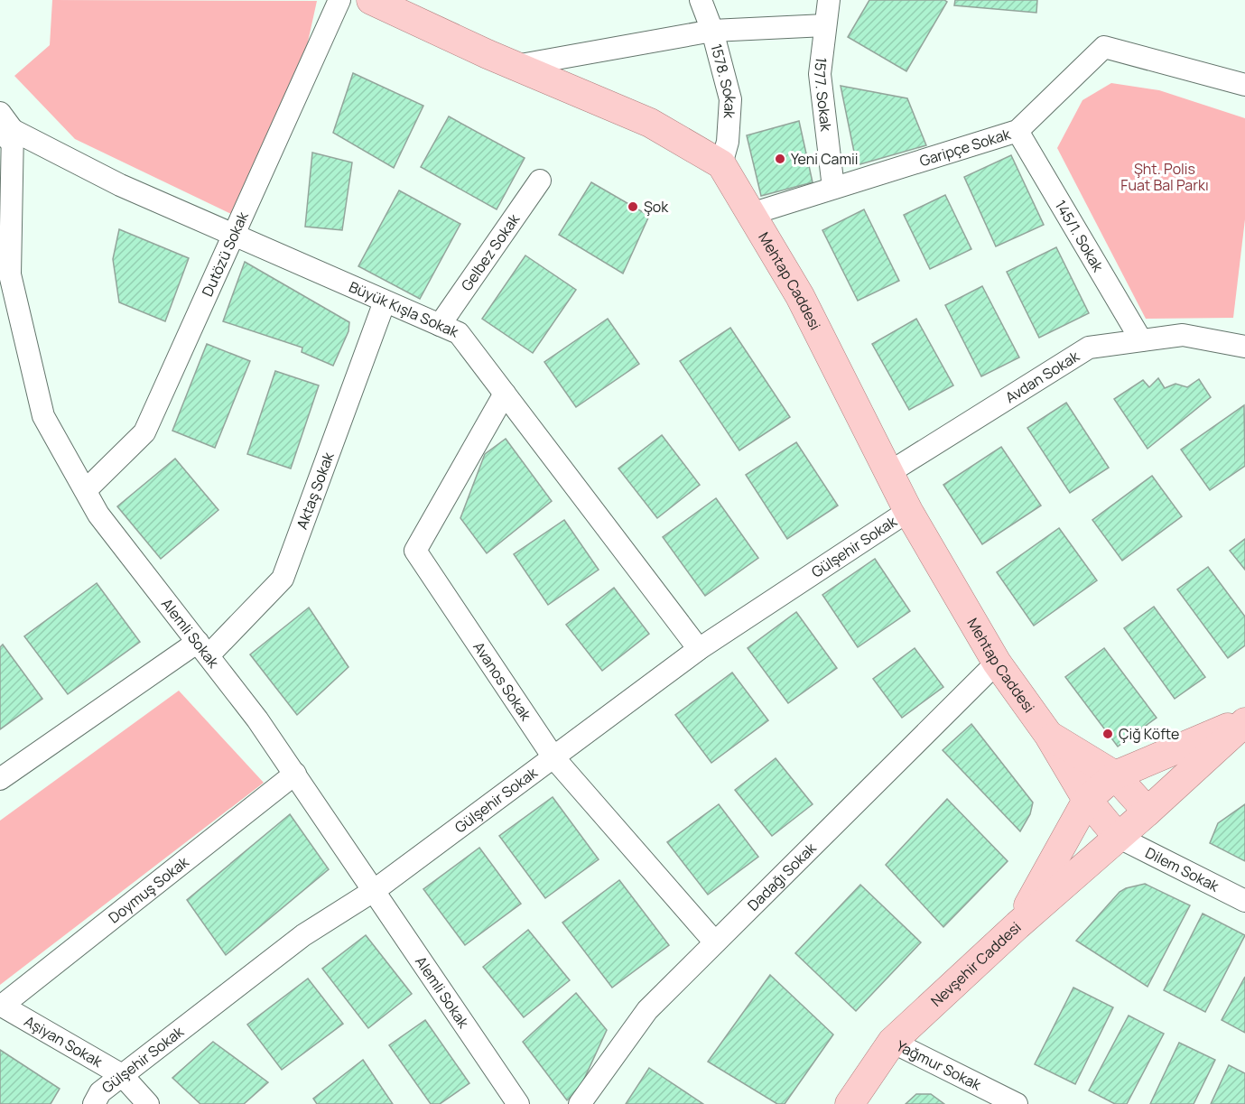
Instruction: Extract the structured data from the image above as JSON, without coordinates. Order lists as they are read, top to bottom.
{
  "streets": {
    "main road": ["Mehtap Caddesi", "Nevşehir Caddesi"],
    "street": [
      "1578. Sokak",
      "1577. Sokak",
      "Garipçe Sokak",
      "145/1. Sokak",
      "Gelbez Sokak",
      "Dutözü Sokak",
      "Büyük Kışla Sokak",
      "Avdan Sokak",
      "Aktaş Sokak",
      "Gülşehir Sokak",
      "Alemli Sokak",
      "Avanos Sokak",
      "Dilem Sokak",
      "Dadağı Sokak",
      "Doymuş Sokak",
      "Aşiyan Sokak",
      "Yağmur Sokak"
    ]
  },
  "crossings": [
    ["1578. Sokak", "Mehtap Caddesi"],
    ["1577. Sokak", "Garipçe Sokak"],
    ["Garipçe Sokak", "145/1. Sokak"],
    ["Garipçe Sokak", "Mehtap Caddesi"],
    ["145/1. Sokak", "Avdan Sokak"],
    ["Gelbez Sokak", "Büyük Kışla Sokak"],
    ["Dutözü Sokak", "Büyük Kışla Sokak"],
    ["Dutözü Sokak", "Alemli Sokak"],
    ["Mehtap Caddesi", "Avdan Sokak"],
    ["Mehtap Caddesi", "Gülşehir Sokak"],
    ["Mehtap Caddesi", "Dilem Sokak"],
    ["Mehtap Caddesi", "Dadağı Sokak"],
    ["Mehtap Caddesi", "Nevşehir Caddesi"],
    ["Büyük Kışla Sokak", "Aktaş Sokak"],
    ["Büyük Kışla Sokak", "Gülşehir Sokak"],
    ["Büyük Kışla Sokak", "Alemli Sokak"],
    ["Büyük Kışla Sokak", "Avanos Sokak"],
    ["Aktaş Sokak", "Alemli Sokak"],
    ["Gülşehir Sokak", "Alemli Sokak"],
    ["Gülşehir Sokak", "Avanos Sokak"],
    ["Gülşehir Sokak", "Aşiyan Sokak"],
    ["Alemli Sokak", "Doymuş Sokak"],
    ["Avanos Sokak", "Dadağı Sokak"],
    ["Dilem Sokak", "Nevşehir Caddesi"],
    ["Doymuş Sokak", "Aşiyan Sokak"],
    ["Nevşehir Caddesi", "Yağmur Sokak"]
  ],
  "parks": ["Şht. Polis Fuat Bal Parkı"],
  "places": ["Yeni Camii", "Şok", "Çiğ Köfte"]
}
